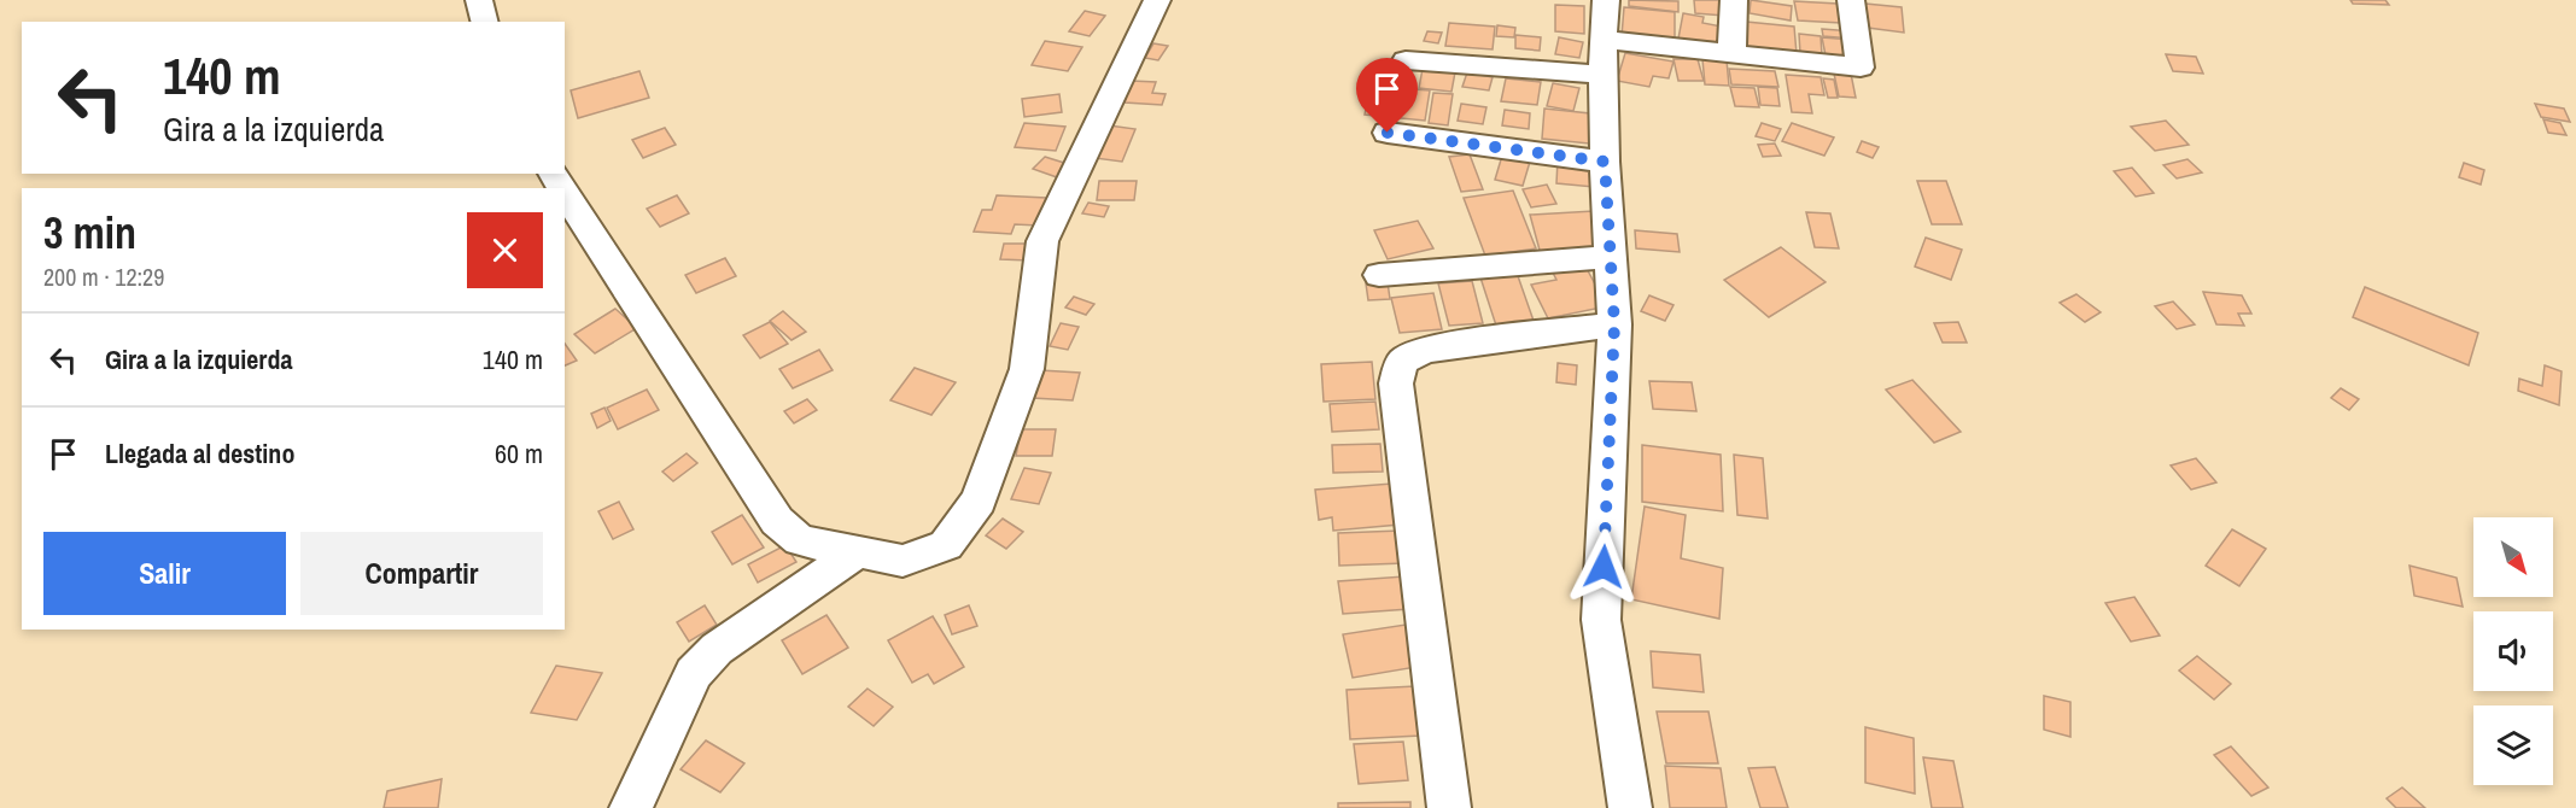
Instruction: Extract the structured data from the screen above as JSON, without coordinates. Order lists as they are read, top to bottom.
{
  "north": "bottom right",
  "page": {
    "turn": ["140 m", "Gira a la izquierda"],
    "heading": ["3 min", "200 m · 12:29"],
    "list": [
      {
        "name": "Gira a la izquierda",
        "value": "140 m"
      },
      {
        "name": "Llegada al destino",
        "value": "60 m"
      }
    ],
    "buttons": ["Salir", "Compartir"]
  }
}
